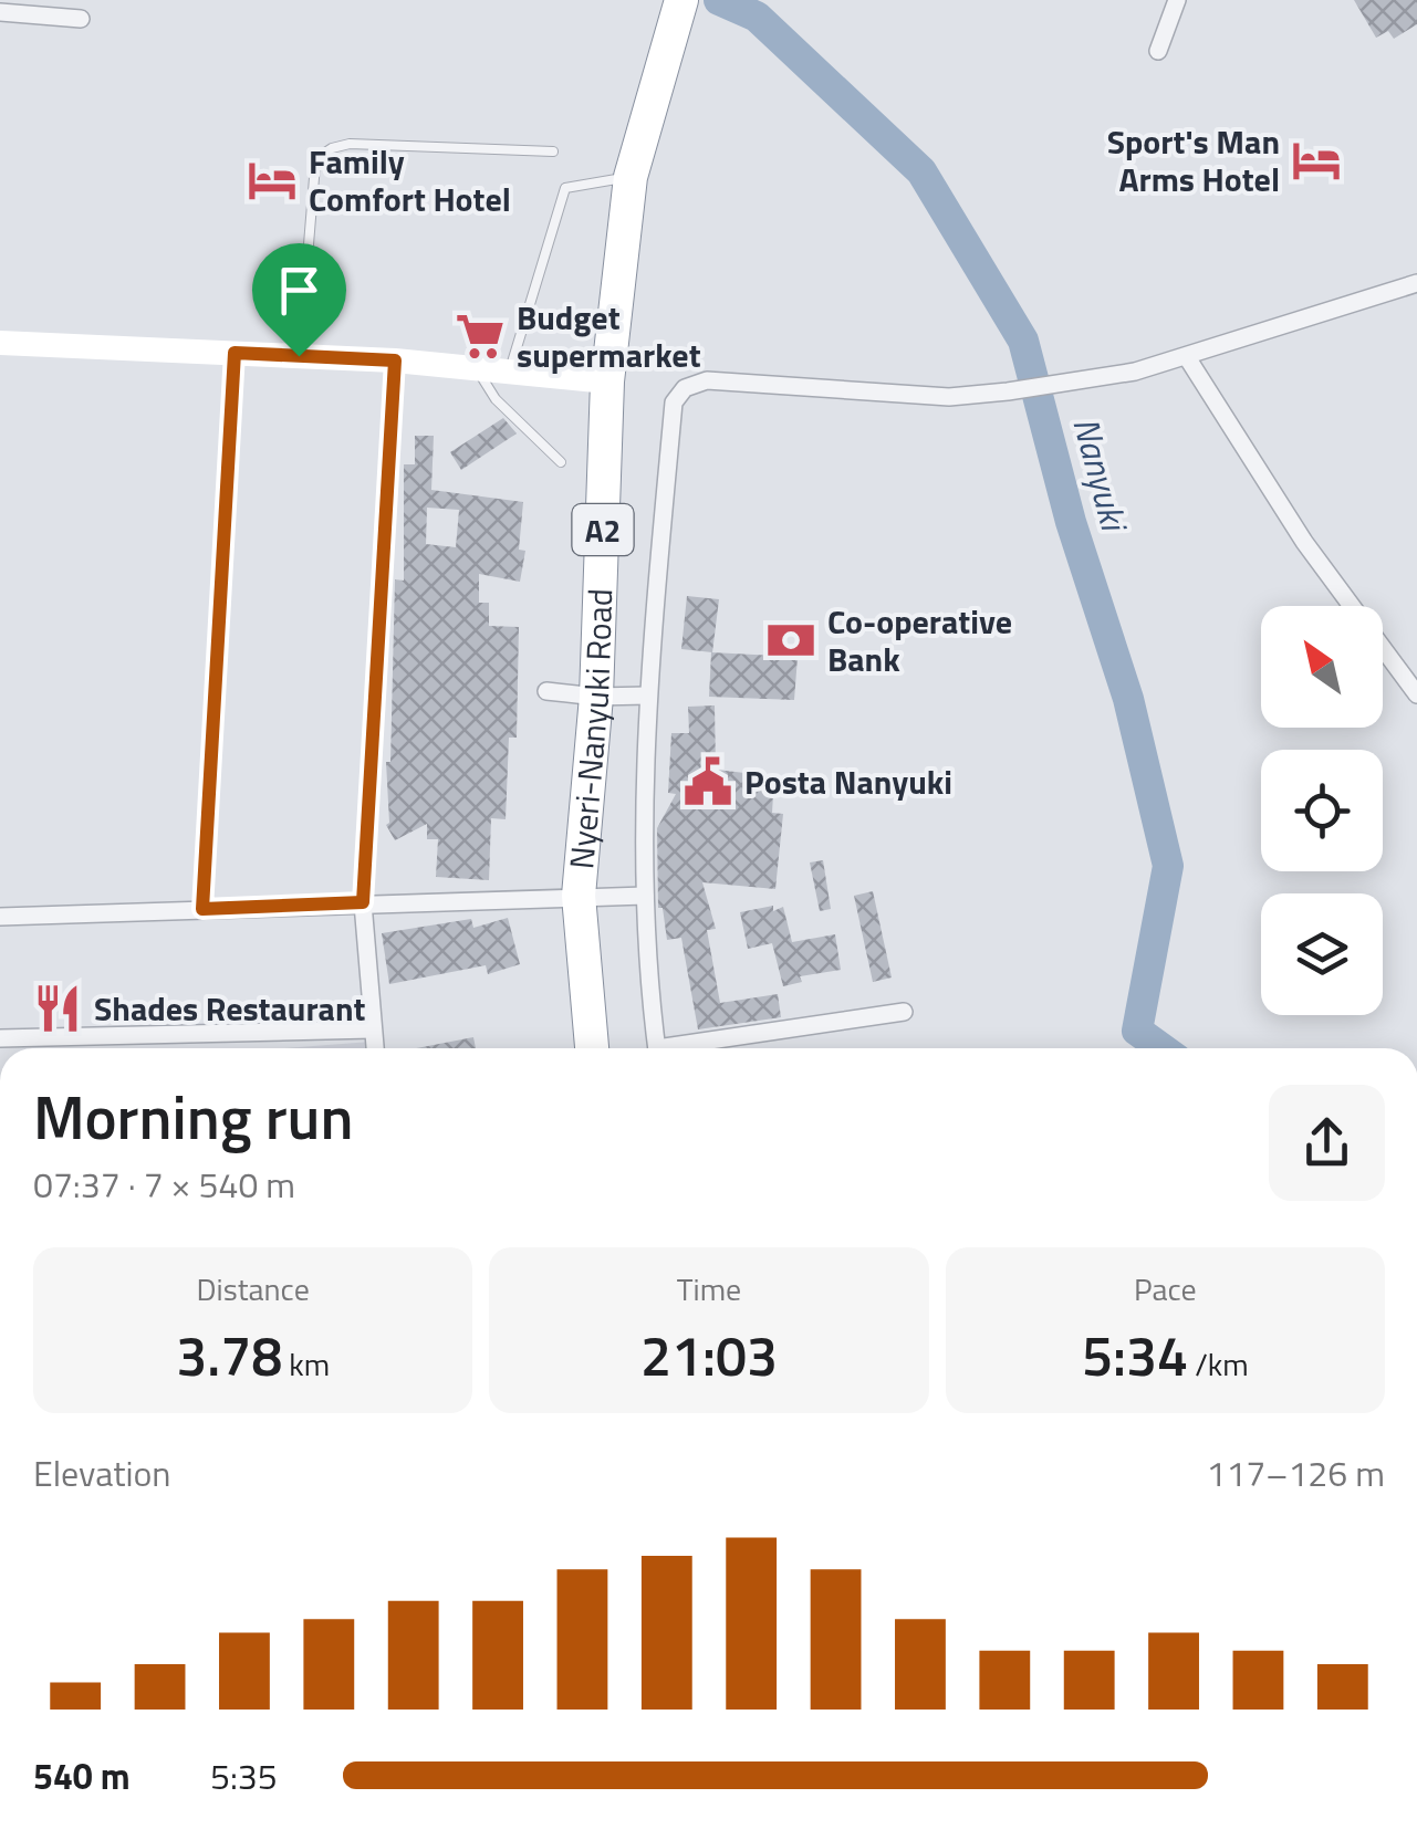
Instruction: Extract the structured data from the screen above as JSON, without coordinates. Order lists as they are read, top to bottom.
{
  "streets": {
    "highway": ["A2", "Nyeri-Nanyuki Road"]
  },
  "water": ["Nanyuki"],
  "places": {
    "hotel": ["Sport's Man Arms Hotel", "Family Comfort Hotel"],
    "supermarket": ["Budget supermarket"],
    "bank": ["Co-operative Bank"],
    "public building": ["Posta Nanyuki"],
    "restaurant": ["Shades Restaurant"]
  },
  "north": "top left",
  "page": {
    "heading": ["Morning run", "07:37 · 7 × 540 m"],
    "stats": [
      ["Distance", "3.78 km"],
      ["Time", "21:03"],
      ["Pace", "5:34 /km"]
    ],
    "chart": ["Elevation", "117–126 m"],
    "list": [
      {
        "name": "540 m",
        "note": "5:35"
      }
    ]
  }
}
